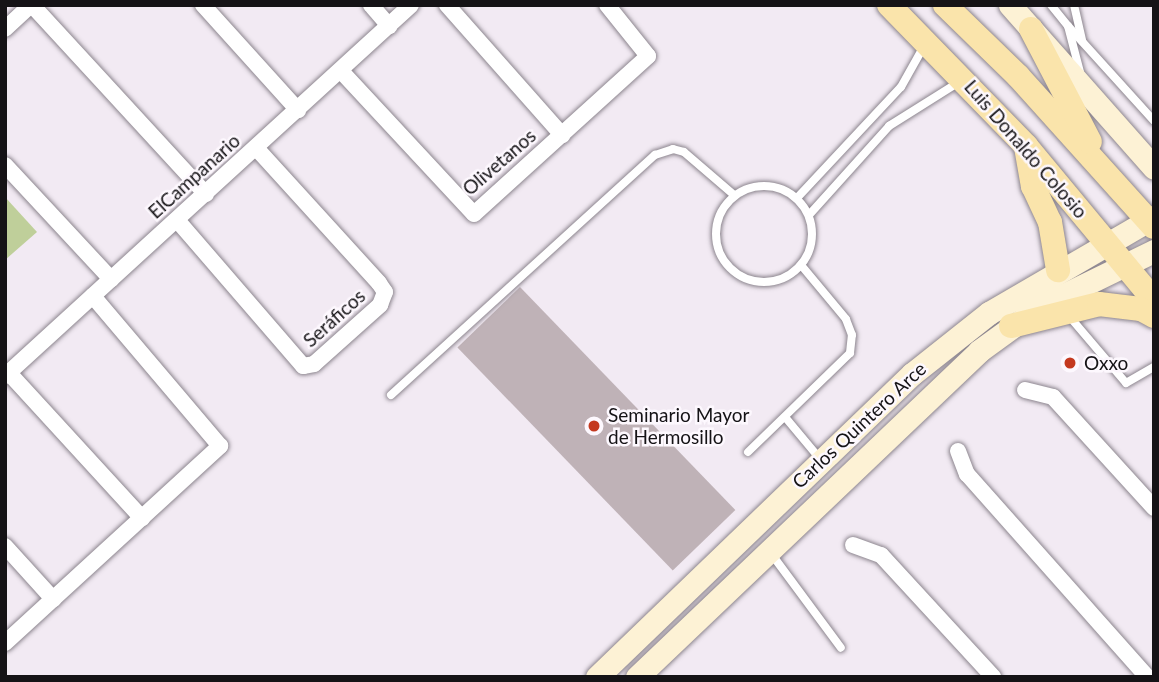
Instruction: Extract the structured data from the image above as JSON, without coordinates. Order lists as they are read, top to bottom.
{
  "streets": {
    "main road": ["Luis Donaldo Colosio", "Carlos Quintero Arce"],
    "street": ["Olivetanos", "ElCampanario", "Seráficos"]
  },
  "crossings": [
    ["Luis Donaldo Colosio", "Carlos Quintero Arce"],
    ["Olivetanos", "ElCampanario"],
    ["ElCampanario", "Seráficos"]
  ],
  "places": ["Oxxo", "Seminario Mayor de Hermosillo"]
}
